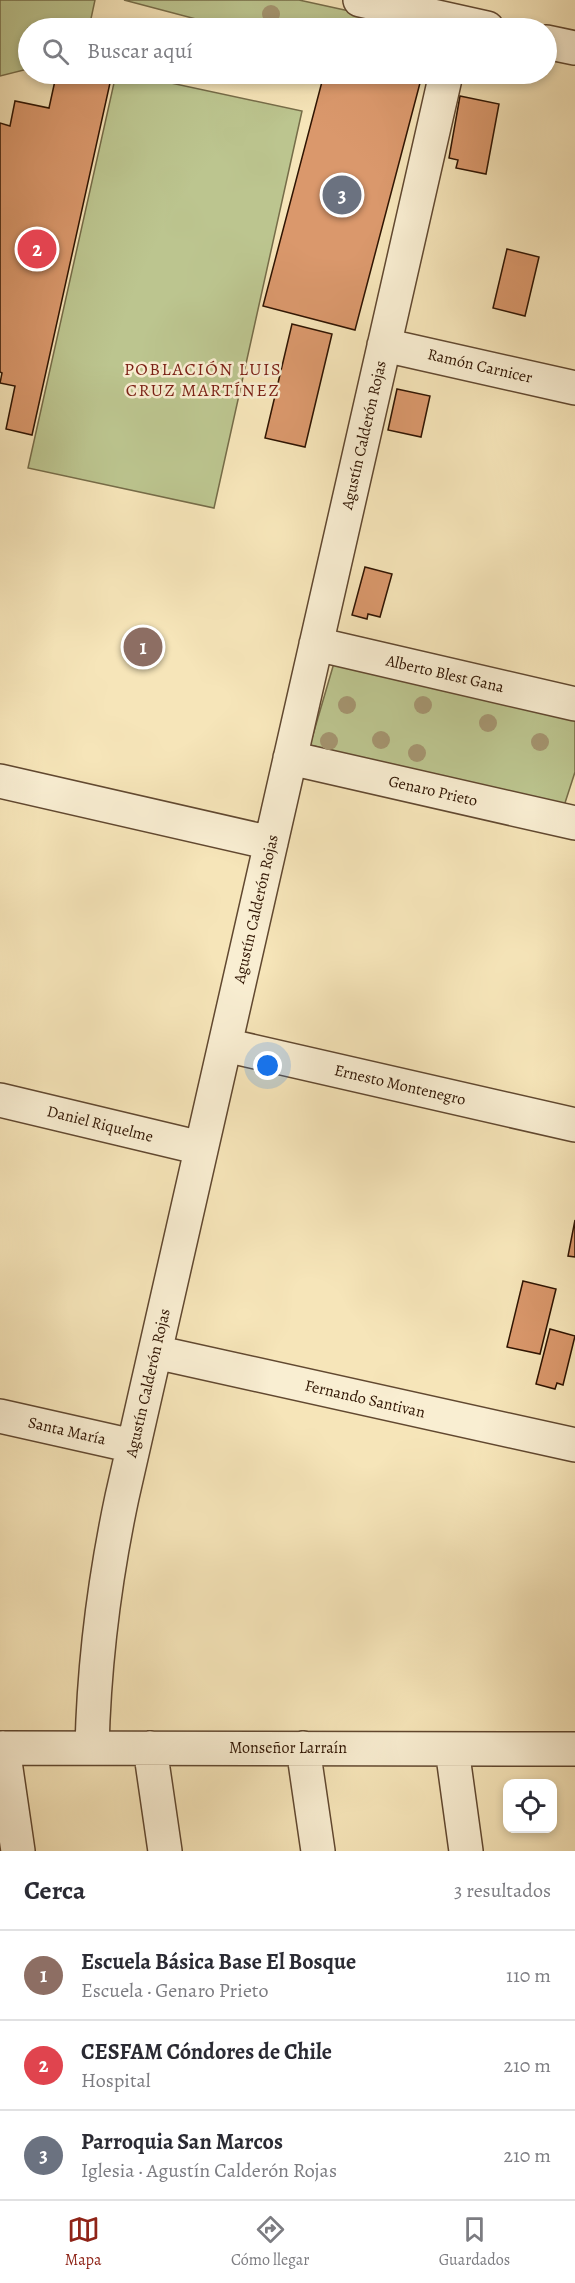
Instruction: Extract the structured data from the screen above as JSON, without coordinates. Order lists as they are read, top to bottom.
{
  "streets": {
    "street": [
      "Ramón Carnicer",
      "Agustín Calderón Rojas",
      "Alberto Blest Gana",
      "Genaro Prieto",
      "Ernesto Montenegro",
      "Daniel Riquelme",
      "Fernando Santivan",
      "Santa María",
      "Monseñor Larraín"
    ]
  },
  "crossings": [
    ["Ramón Carnicer", "Agustín Calderón Rojas"],
    ["Agustín Calderón Rojas", "Alberto Blest Gana"],
    ["Agustín Calderón Rojas", "Genaro Prieto"],
    ["Agustín Calderón Rojas", "Ernesto Montenegro"],
    ["Agustín Calderón Rojas", "Daniel Riquelme"],
    ["Agustín Calderón Rojas", "Fernando Santivan"],
    ["Agustín Calderón Rojas", "Santa María"],
    ["Agustín Calderón Rojas", "Monseñor Larraín"]
  ],
  "districts": ["POBLACIÓN LUIS CRUZ MARTÍNEZ"],
  "page": {
    "search": "Buscar aquí",
    "pins": ["3", "2", "1"],
    "heading": ["Cerca", "3 resultados"],
    "list": [
      {
        "mark": "1",
        "name": "Escuela Básica Base El Bosque",
        "note": "Escuela · Genaro Prieto",
        "value": "110 m"
      },
      {
        "mark": "2",
        "name": "CESFAM Cóndores de Chile",
        "note": "Hospital",
        "value": "210 m"
      },
      {
        "mark": "3",
        "name": "Parroquia San Marcos",
        "note": "Iglesia · Agustín Calderón Rojas",
        "value": "210 m"
      }
    ],
    "nav": ["Mapa", "Cómo llegar", "Guardados"]
  }
}
